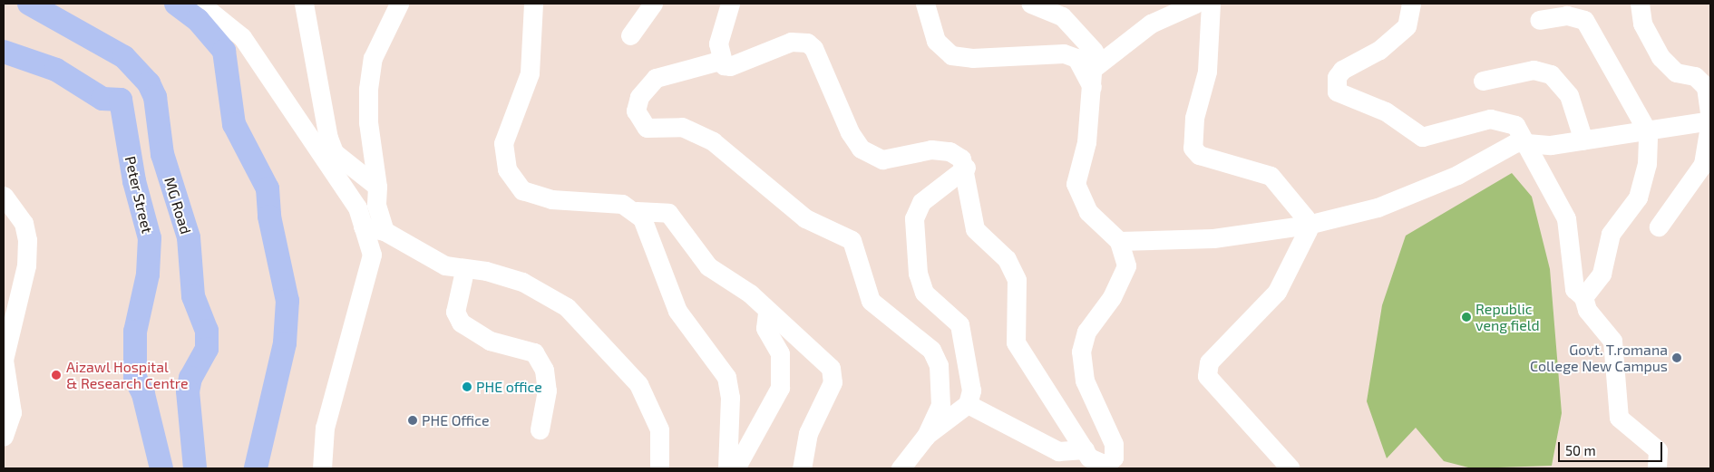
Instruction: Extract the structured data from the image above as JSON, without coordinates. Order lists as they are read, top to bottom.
{
  "streets": {
    "main road": ["Peter Street", "MG Road"]
  },
  "places": [
    "Republic veng field",
    "Govt. T.romana College New Campus",
    "Aizawl Hospital & Research Centre",
    "PHE office",
    "PHE Office"
  ],
  "scale_bar": "50 m"
}
